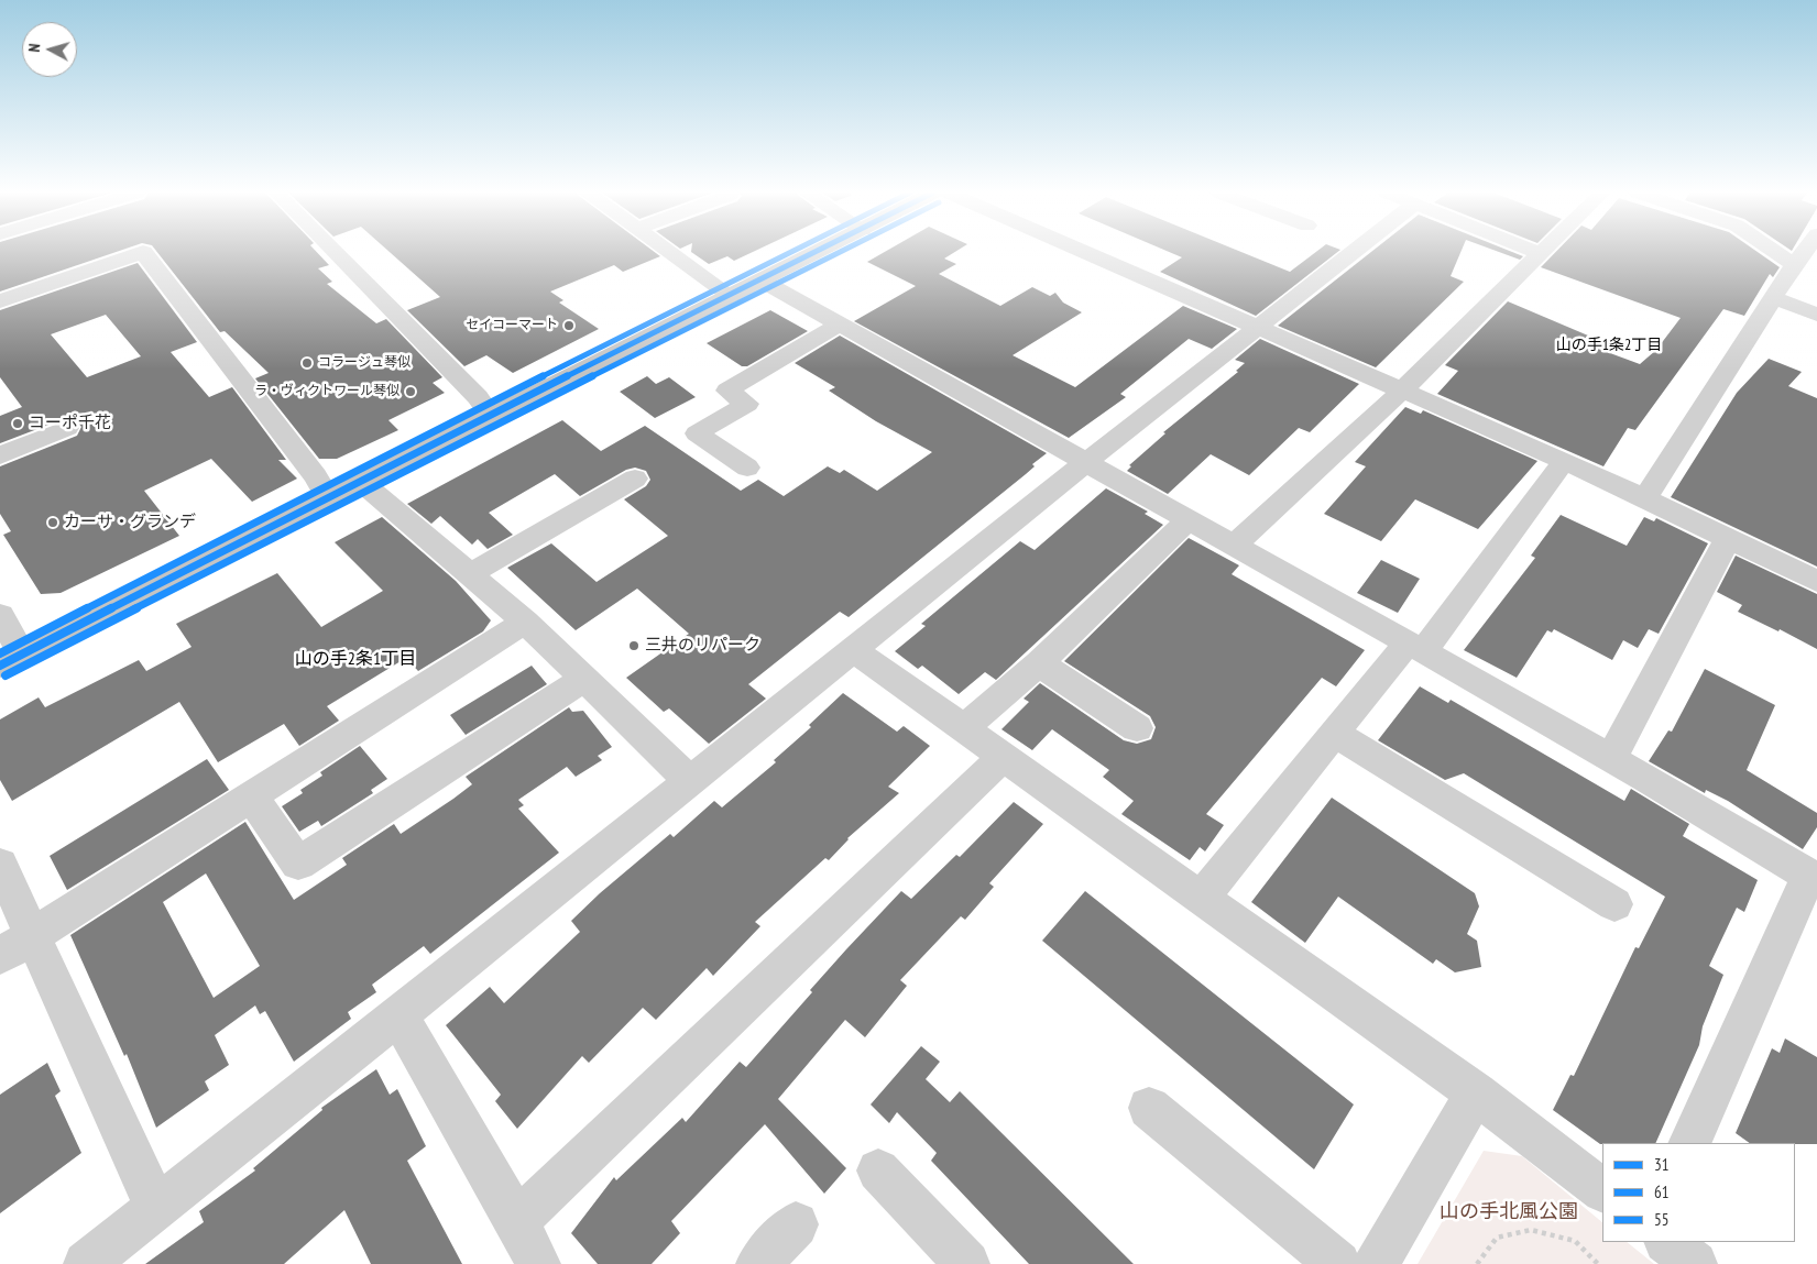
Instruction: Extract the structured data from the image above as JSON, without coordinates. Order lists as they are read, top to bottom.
{
  "districts": ["山の手1条2丁目", "山の手2条1丁目"],
  "parks": ["山の手北風公園"],
  "places": [
    "セイコーマート",
    "コラージュ琴似",
    "ラ・ヴィクトワール琴似",
    "コーポ千花",
    "カーサ・グランデ",
    "三井のリパーク"
  ],
  "lines": ["transit line 31", "transit line 61", "transit line 55"],
  "legend": ["31", "61", "55"],
  "north": "left"
}
